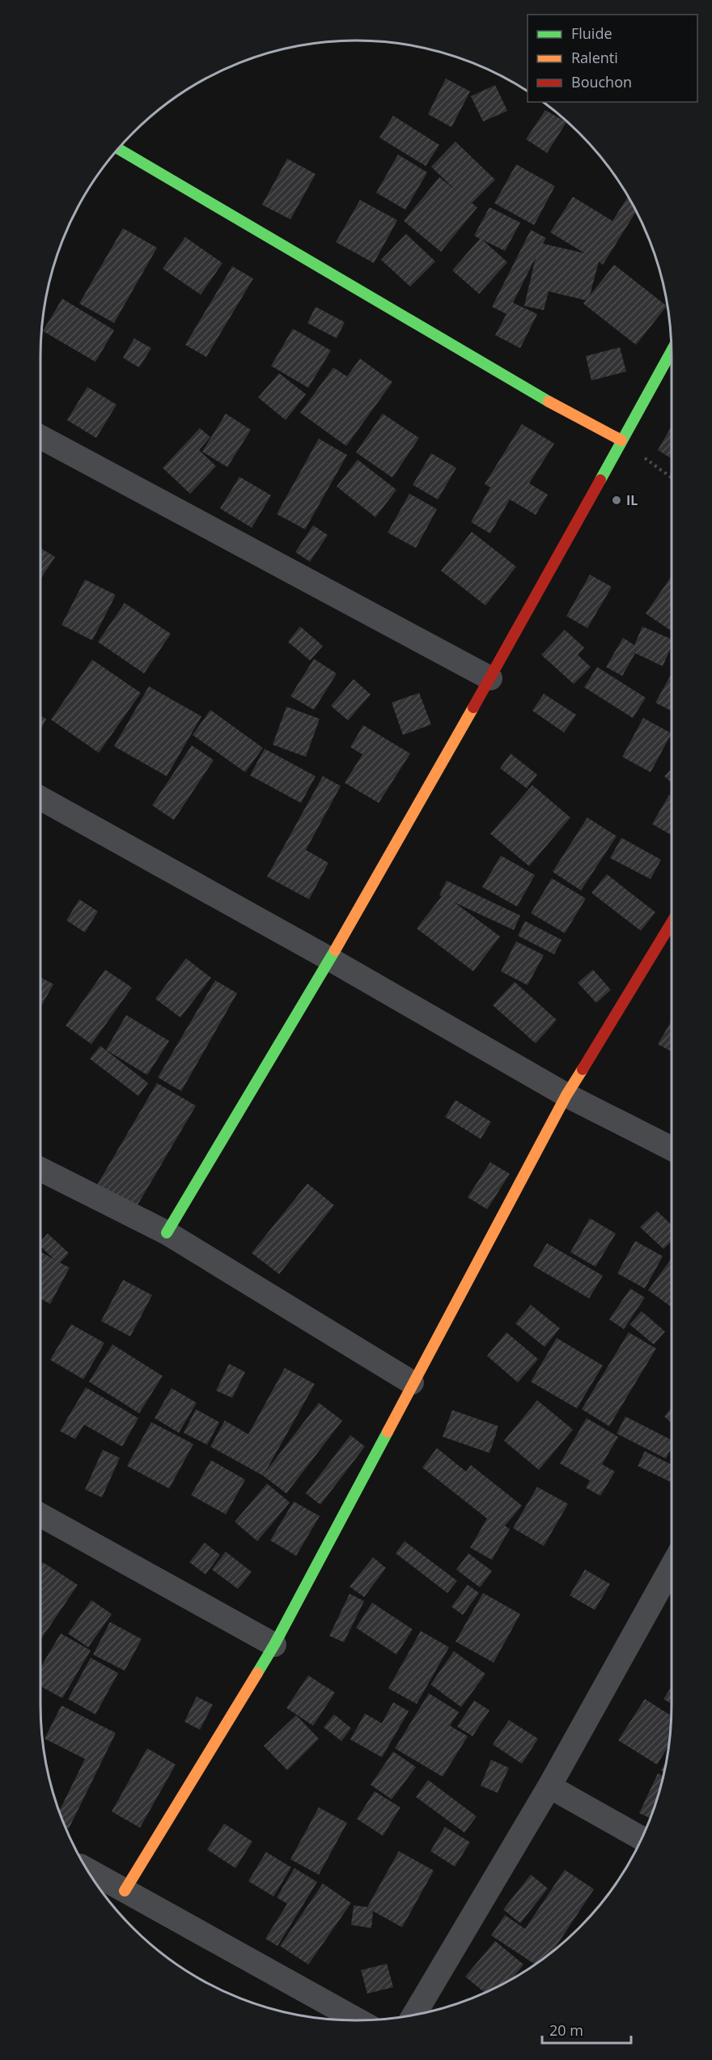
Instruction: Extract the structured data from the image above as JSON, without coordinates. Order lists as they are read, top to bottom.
{
  "places": ["IL"],
  "legend": ["Fluide", "Ralenti", "Bouchon"],
  "scale_bar": "20 m"
}
